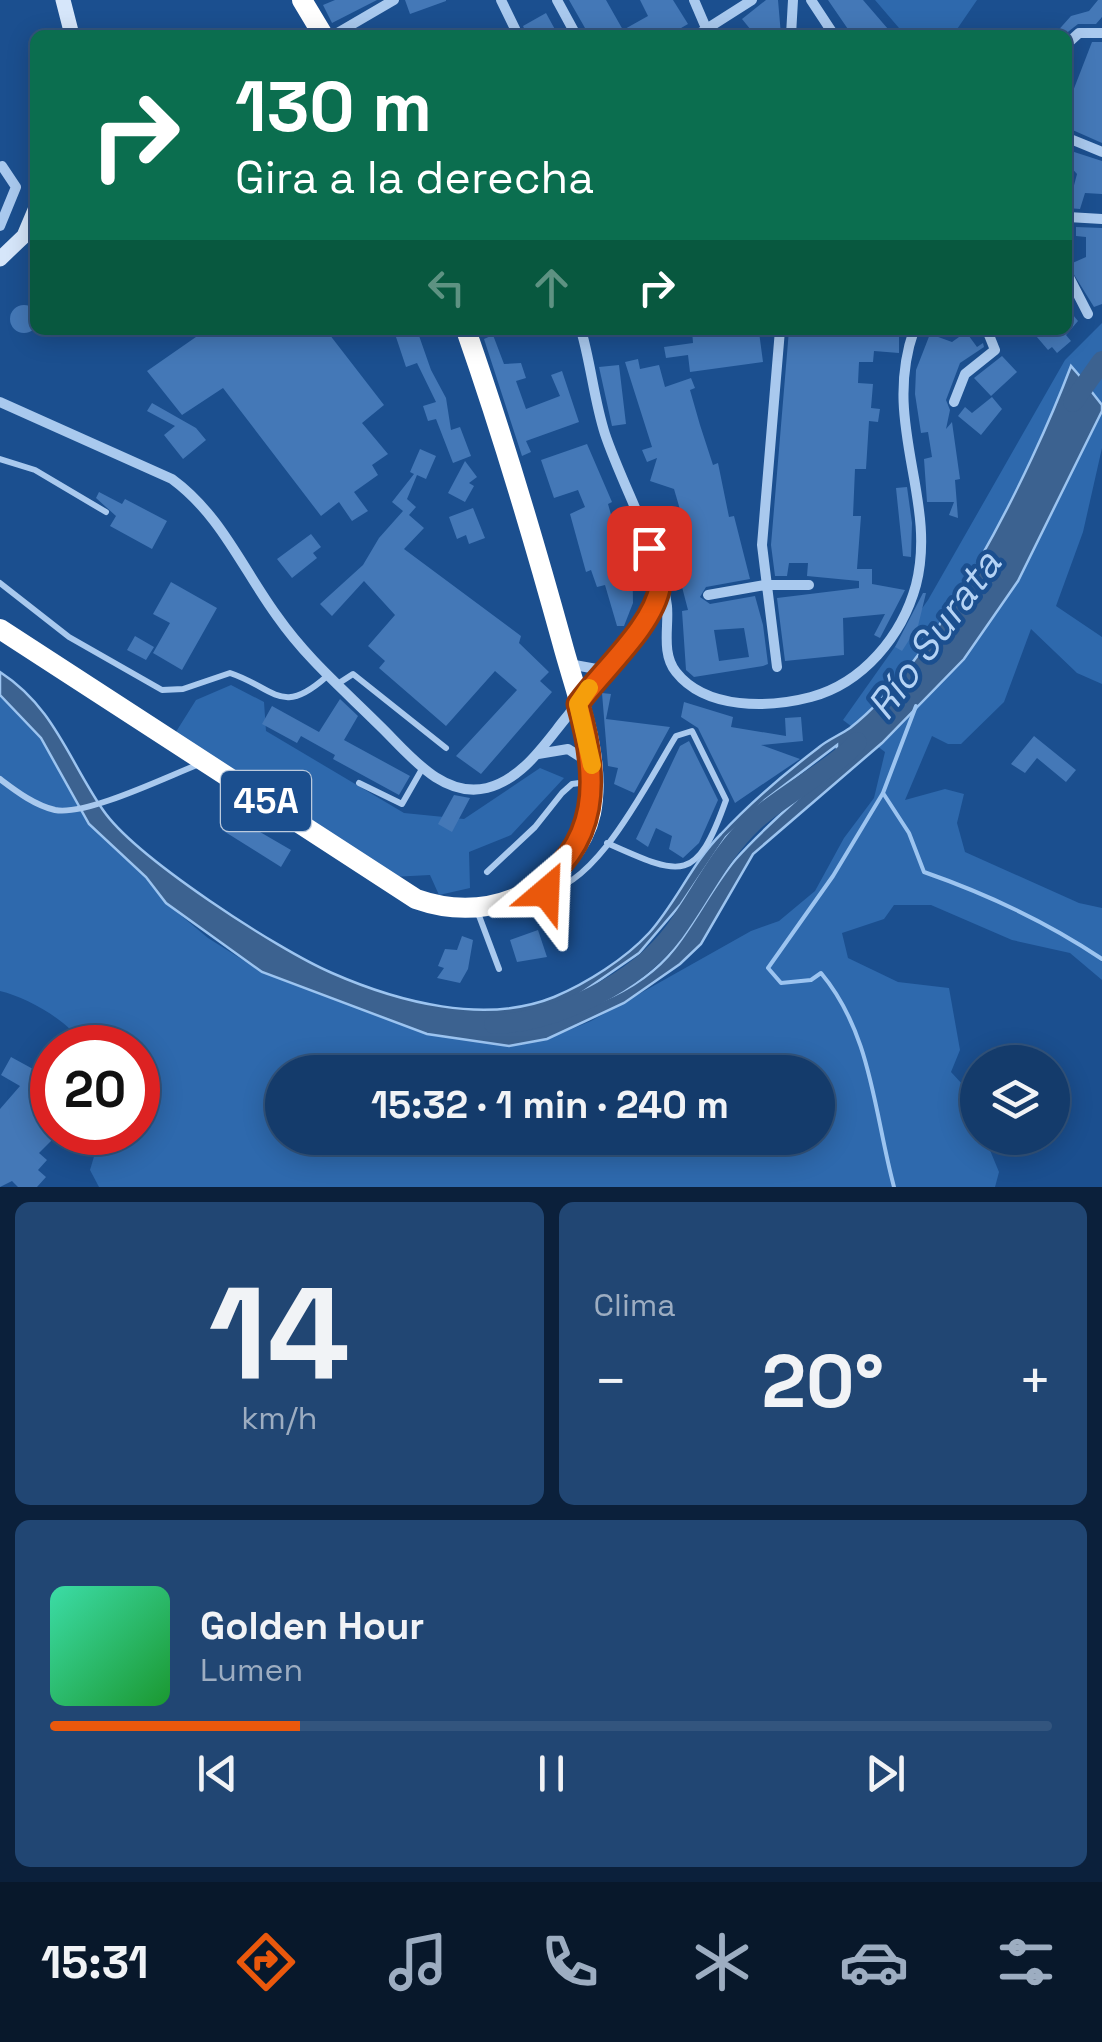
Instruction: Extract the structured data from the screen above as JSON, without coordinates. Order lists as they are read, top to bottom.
{
  "streets": {
    "highway": ["45A"]
  },
  "water": ["Río Surata"],
  "page": {
    "turn": ["130 m", "Gira a la derecha"],
    "limit": "20",
    "trip": "15:32 · 1 min · 240 m",
    "tile": [
      ["14", "km/h"],
      "Clima"
    ],
    "heat": ["−", "20°", "+"],
    "song": ["Golden Hour", "Lumen"],
    "tabs": "15:31"
  }
}
